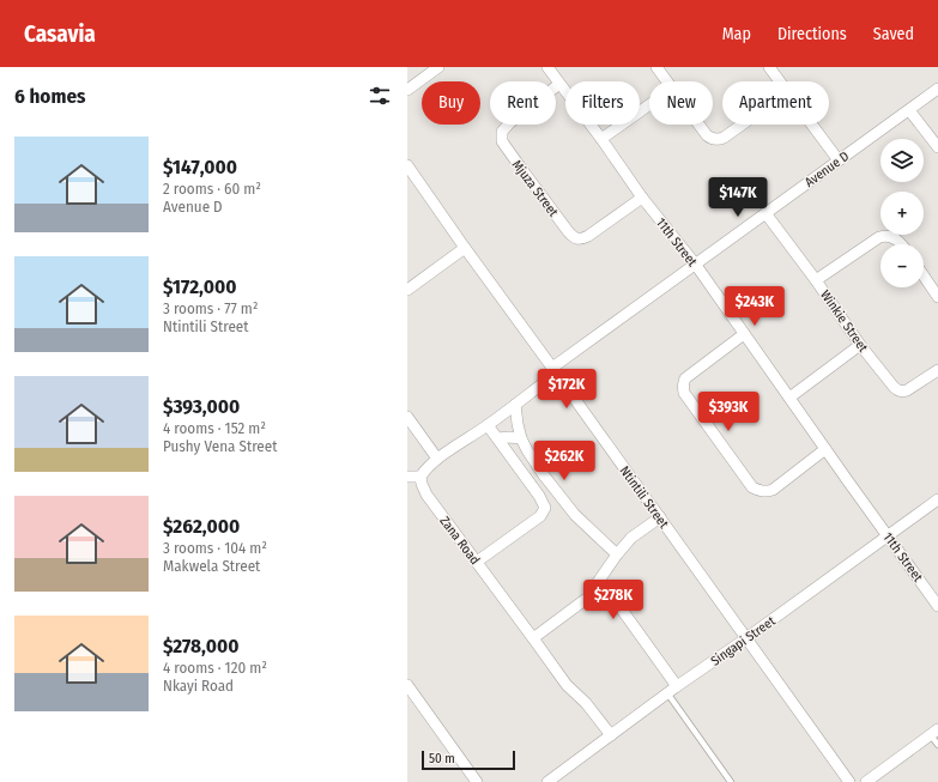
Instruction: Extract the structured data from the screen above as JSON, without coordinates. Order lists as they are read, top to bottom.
{
  "streets": {
    "street": [
      "Avenue D",
      "Mjuza Street",
      "11th Street",
      "Winkie Street",
      "Ntintili Street",
      "Zana Road",
      "Singapi Street"
    ]
  },
  "crossings": [
    ["Avenue D", "11th Street"],
    ["Avenue D", "Winkie Street"],
    ["Avenue D", "Ntintili Street"],
    ["Mjuza Street", "11th Street"],
    ["11th Street", "Singapi Street"],
    ["Ntintili Street", "Singapi Street"],
    ["Zana Road", "Singapi Street"]
  ],
  "scale_bar": "50 m",
  "page": {
    "header": "Casavia",
    "nav": ["Map", "Directions", "Saved"],
    "heading": "6 homes",
    "chip": [
      "Buy",
      "Rent",
      "Filters",
      "New",
      "Apartment"
    ],
    "list": [
      {
        "name": "$147,000",
        "note": "2 rooms · 60 m² · Avenue D"
      },
      {
        "name": "$172,000",
        "note": "3 rooms · 77 m² · Ntintili Street"
      },
      {
        "name": "$393,000",
        "note": "4 rooms · 152 m² · Pushy Vena Street"
      },
      {
        "name": "$262,000",
        "note": "3 rooms · 104 m² · Makwela Street"
      },
      {
        "name": "$278,000",
        "note": "4 rooms · 120 m² · Nkayi Road"
      }
    ],
    "map_buttons": ["+", "−"],
    "price": [
      "$147K",
      "$243K",
      "$172K",
      "$393K",
      "$262K",
      "$278K"
    ],
    "scale": "50 m"
  }
}
